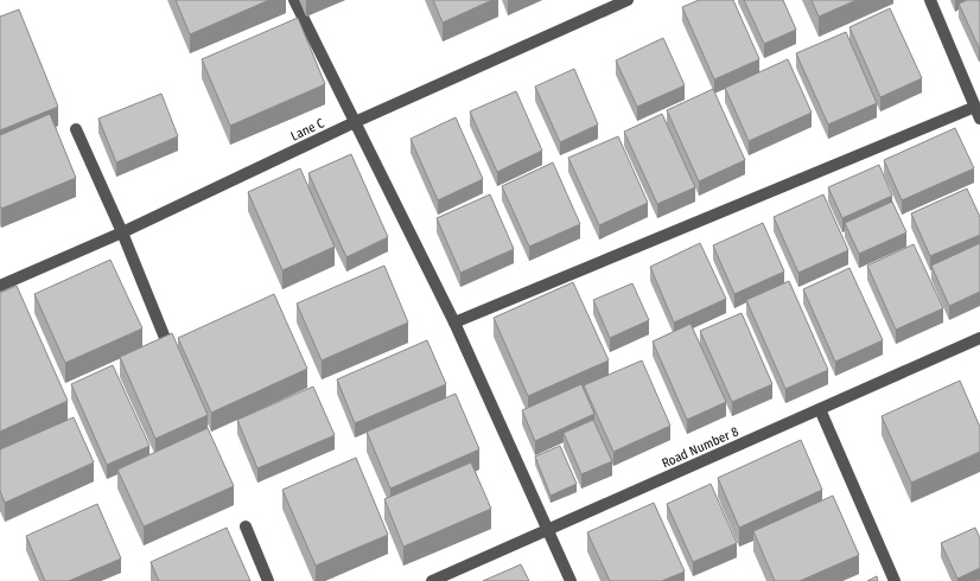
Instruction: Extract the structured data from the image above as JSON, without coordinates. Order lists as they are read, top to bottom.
{
  "streets": {
    "street": ["Lane C", "Road Number 8"]
  }
}
